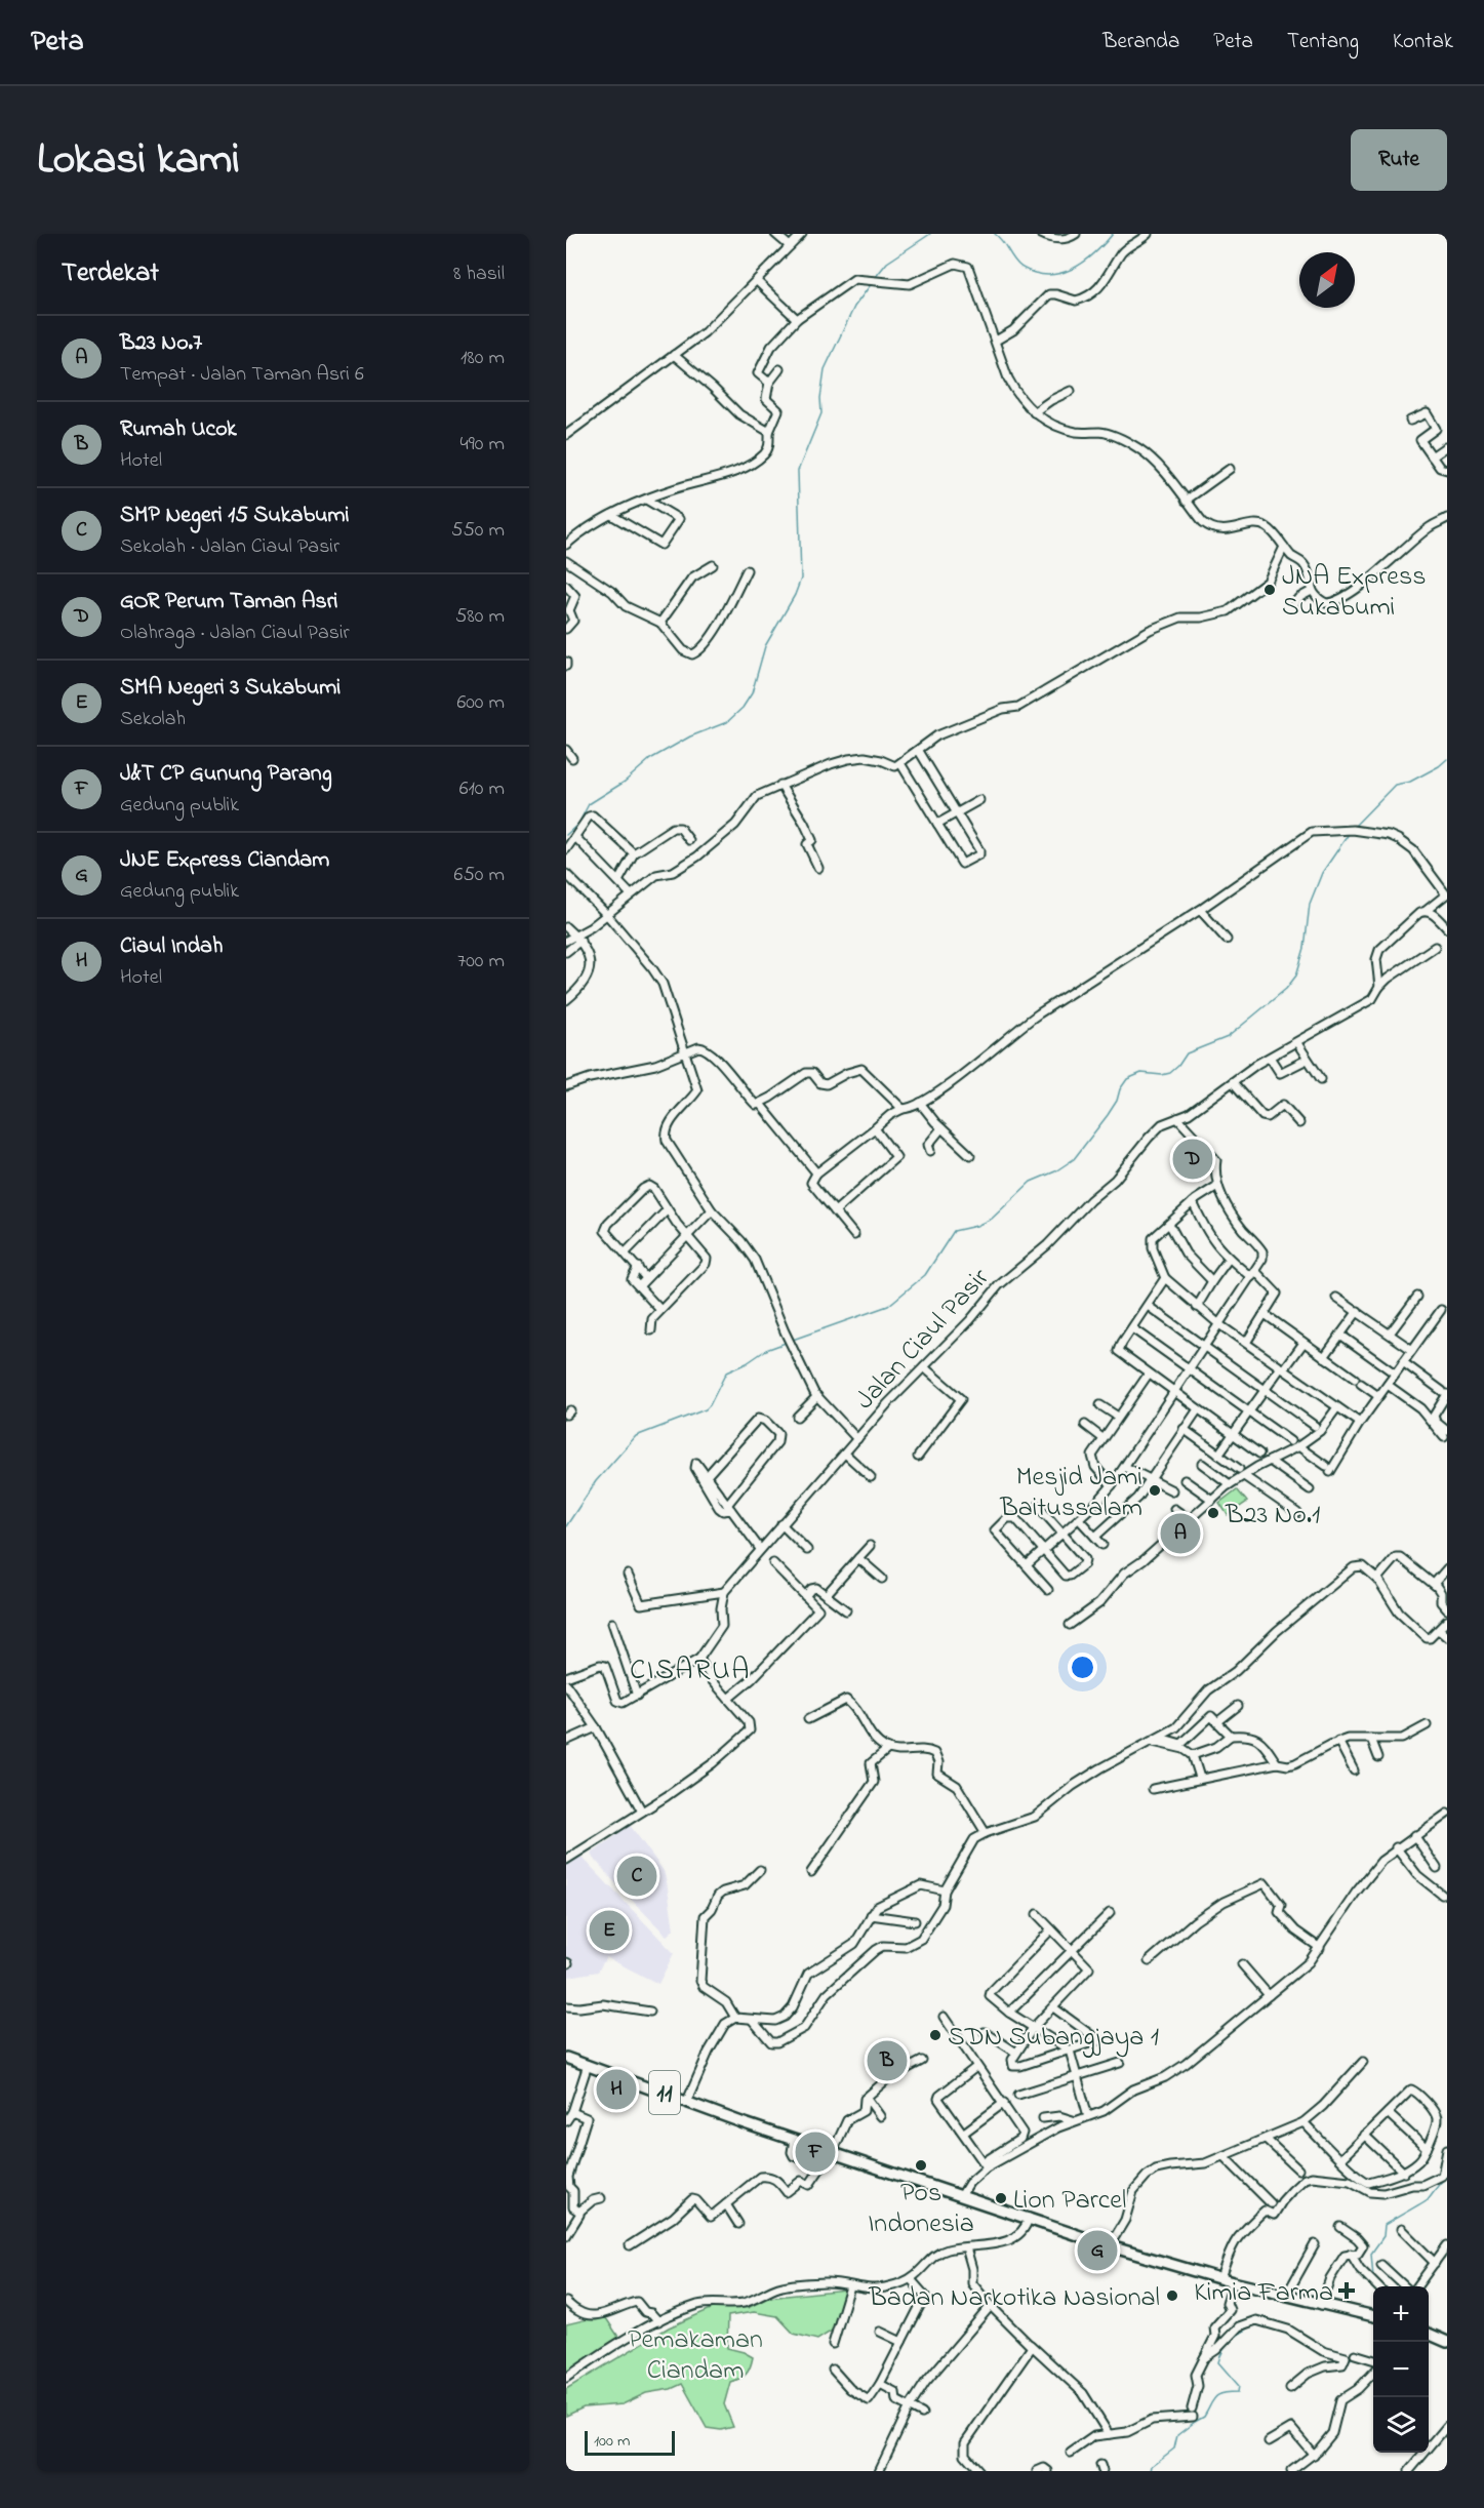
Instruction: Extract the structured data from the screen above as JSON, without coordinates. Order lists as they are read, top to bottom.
{
  "streets": {
    "highway": ["11"],
    "street": ["Jalan Ciaul Pasir"]
  },
  "districts": ["CISARUA"],
  "parks": ["Pemakaman Ciandam"],
  "places": {
    "other": [
      "JNA Express Sukabumi",
      "Mesjid Jami Baitussalam",
      "B23 No.1",
      "SDN Subangjaya 1",
      "Pos Indonesia",
      "Lion Parcel",
      "Badan Narkotika Nasional"
    ],
    "health": ["Kimia Farma"]
  },
  "scale_bar": "100 m",
  "north": "top right",
  "page": {
    "header": "Peta",
    "nav": [
      "Beranda",
      "Peta",
      "Tentang",
      "Kontak"
    ],
    "title": "Lokasi kami",
    "buttons": "Rute",
    "heading": ["Terdekat", "8 hasil"],
    "list": [
      {
        "mark": "A",
        "name": "B23 No.7",
        "note": "Tempat · Jalan Taman Asri 6",
        "value": "180 m"
      },
      {
        "mark": "B",
        "name": "Rumah Ucok",
        "note": "Hotel",
        "value": "490 m"
      },
      {
        "mark": "C",
        "name": "SMP Negeri 15 Sukabumi",
        "note": "Sekolah · Jalan Ciaul Pasir",
        "value": "550 m"
      },
      {
        "mark": "D",
        "name": "GOR Perum Taman Asri",
        "note": "Olahraga · Jalan Ciaul Pasir",
        "value": "580 m"
      },
      {
        "mark": "E",
        "name": "SMA Negeri 3 Sukabumi",
        "note": "Sekolah",
        "value": "600 m"
      },
      {
        "mark": "F",
        "name": "J&T CP Gunung Parang",
        "note": "Gedung publik",
        "value": "610 m"
      },
      {
        "mark": "G",
        "name": "JNE Express Ciandam",
        "note": "Gedung publik",
        "value": "650 m"
      },
      {
        "mark": "H",
        "name": "Ciaul Indah",
        "note": "Hotel",
        "value": "700 m"
      }
    ],
    "pins": [
      "D",
      "A",
      "C",
      "E",
      "B",
      "H",
      "F",
      "G"
    ],
    "map_buttons": ["+", "−"],
    "scale": "100 m"
  }
}
